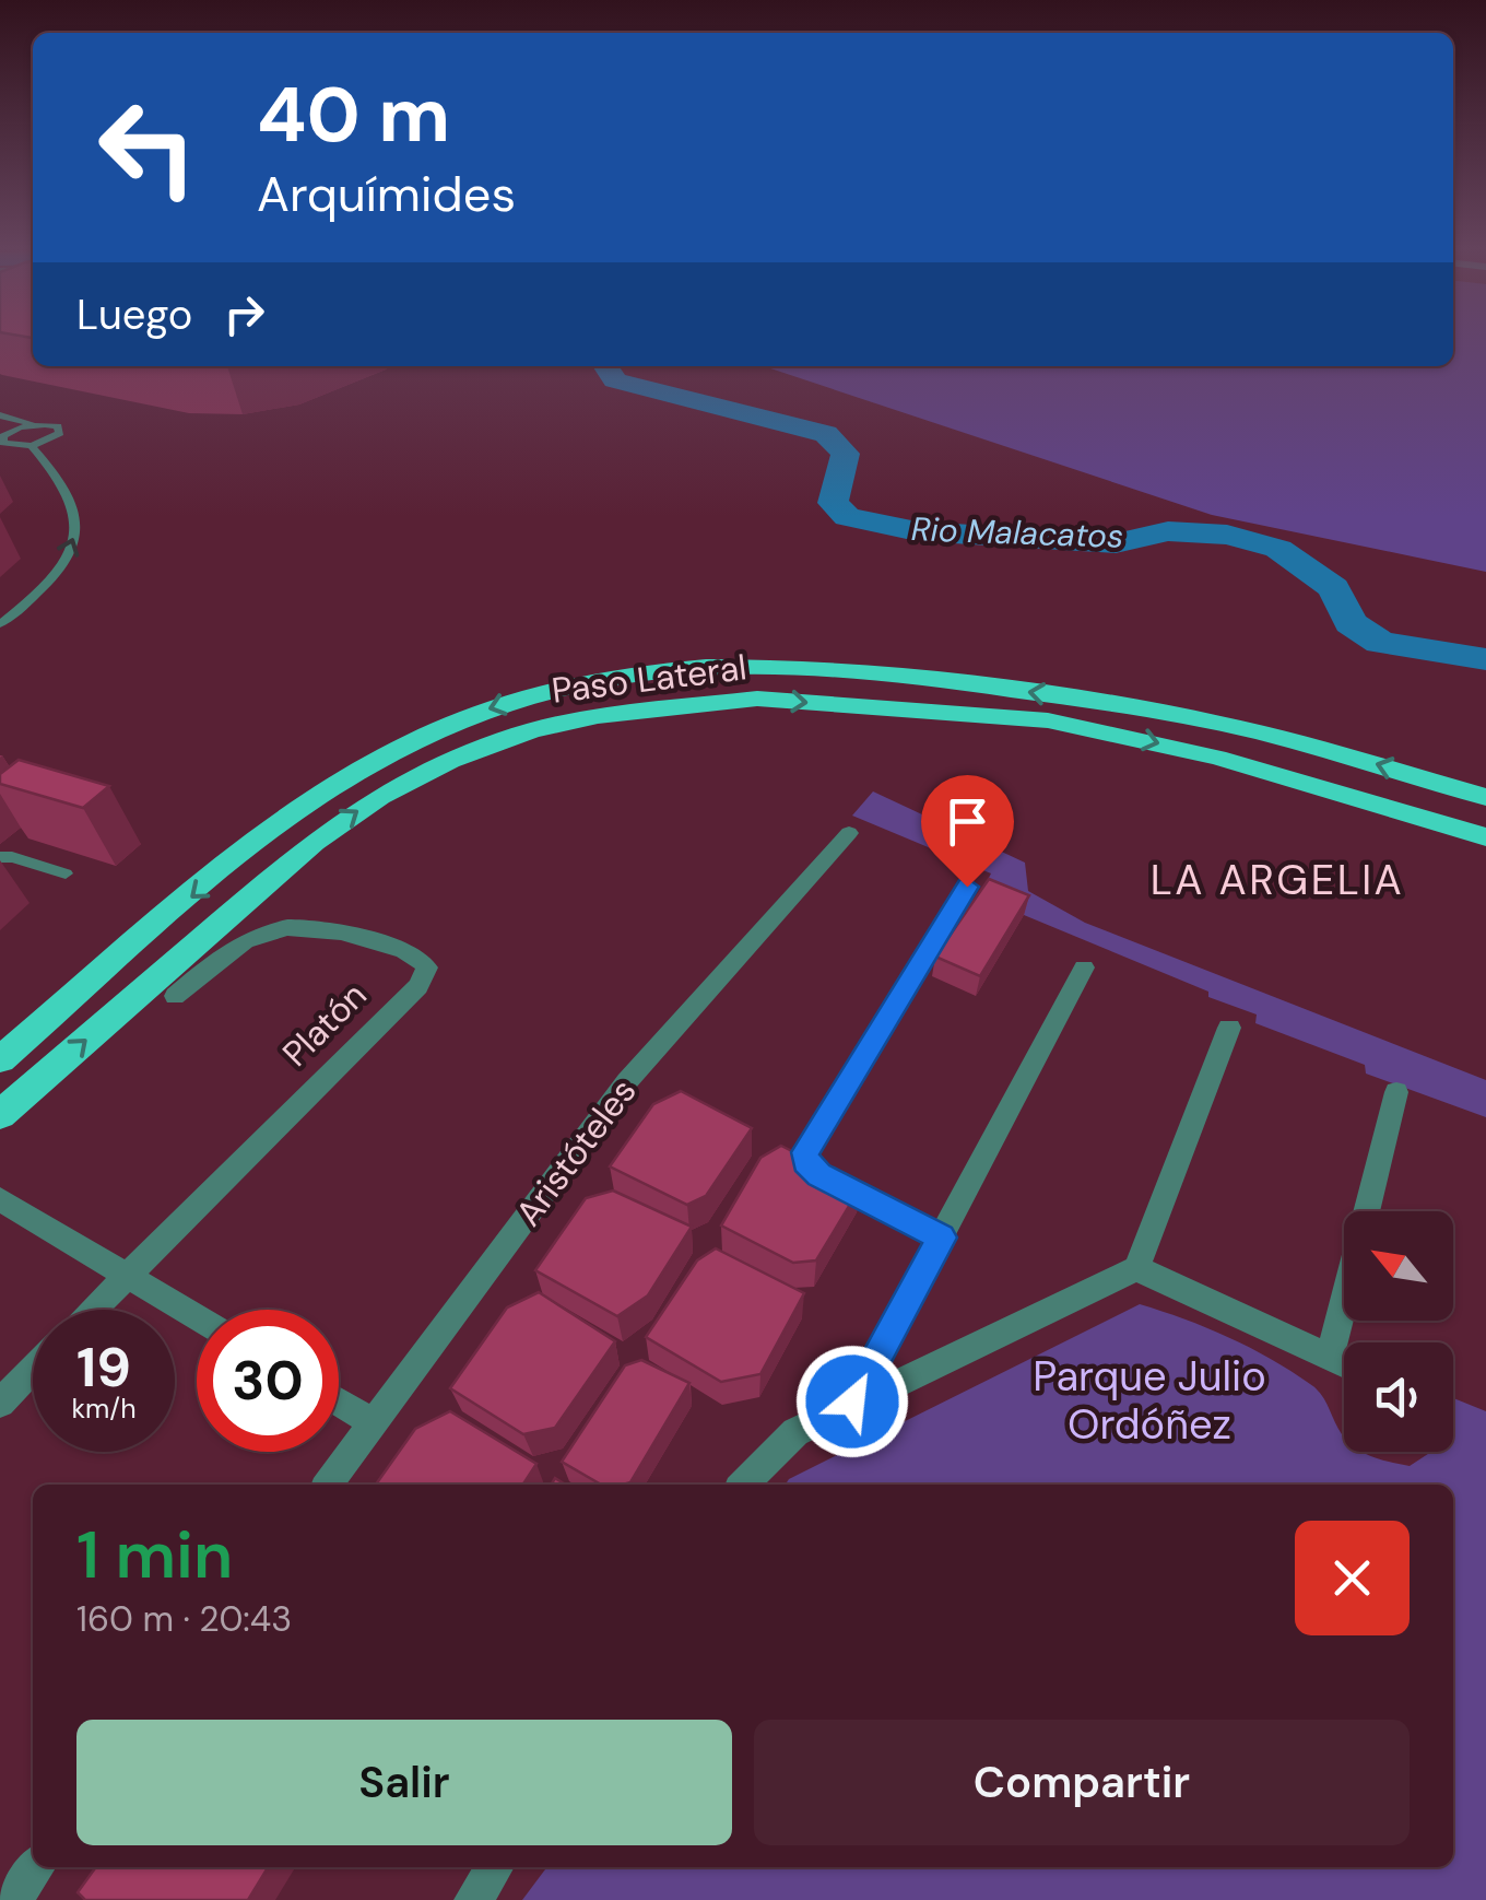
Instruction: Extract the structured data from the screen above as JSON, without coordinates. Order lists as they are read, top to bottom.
{
  "streets": {
    "highway": ["Paso Lateral"],
    "street": ["Platón", "Aristóteles"]
  },
  "districts": ["LA ARGELIA"],
  "water": ["Rio Malacatos"],
  "parks": ["Parque Julio Ordóñez"],
  "north": "top left",
  "page": {
    "turn": ["40 m", "Arquímides"],
    "then": "Luego",
    "speed": "19 km/h",
    "limit": "30",
    "heading": ["1 min", "160 m · 20:43"],
    "buttons": ["Salir", "Compartir"]
  }
}
